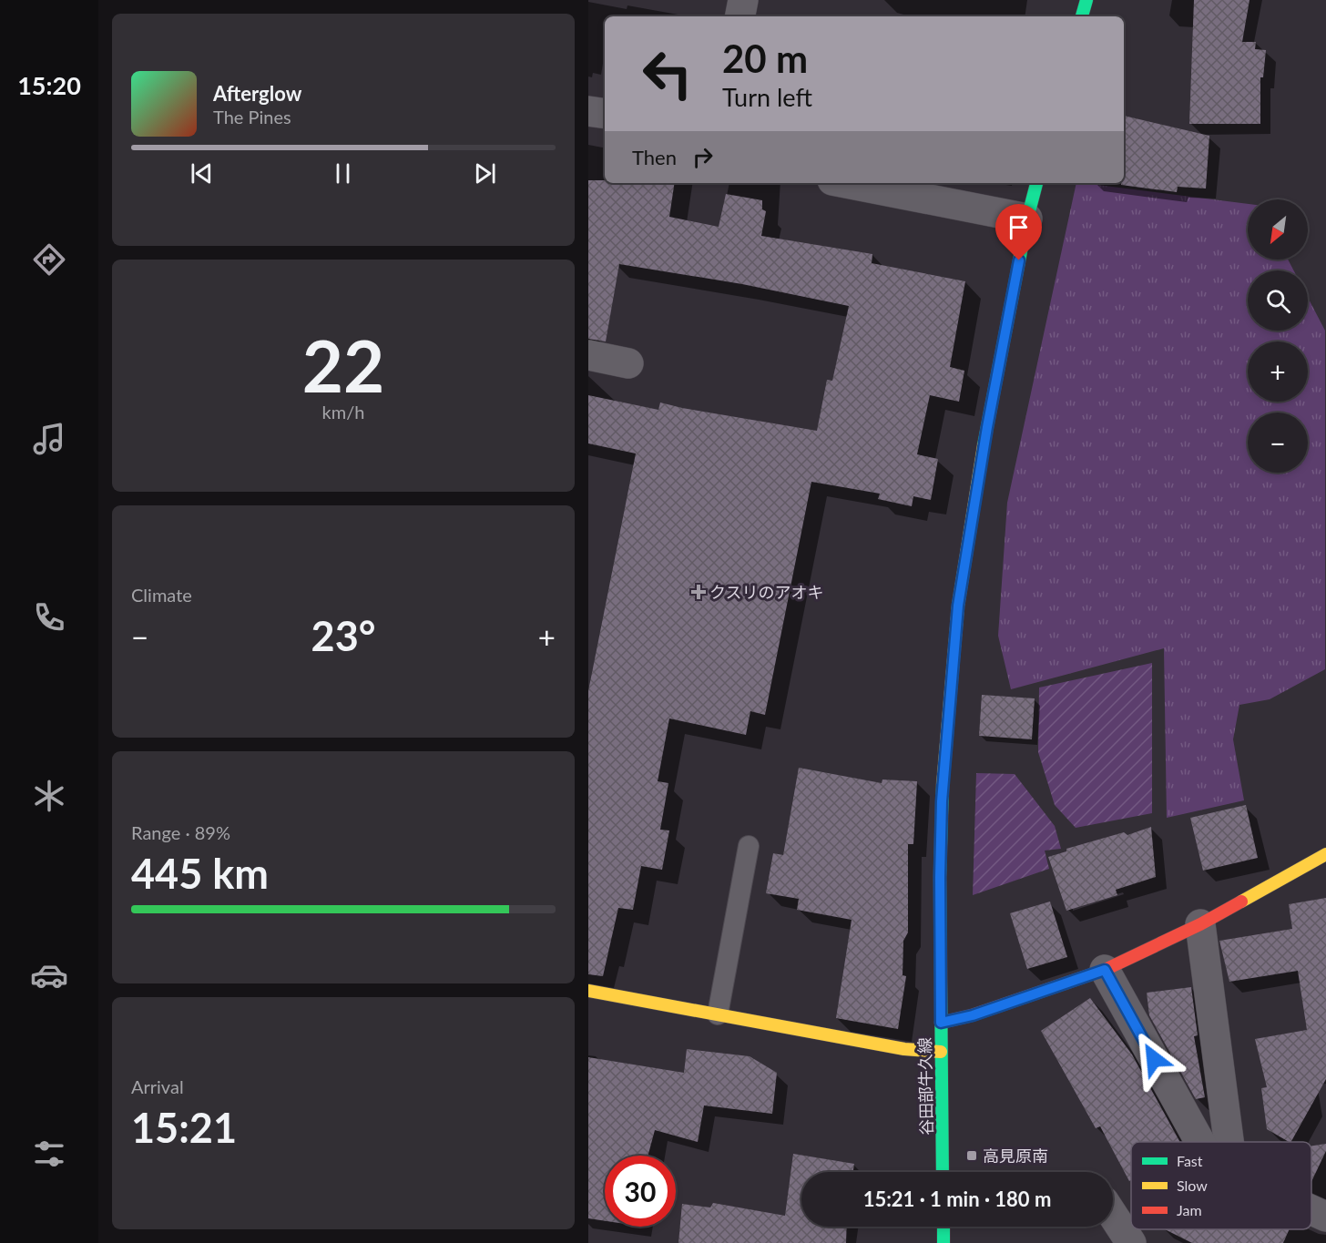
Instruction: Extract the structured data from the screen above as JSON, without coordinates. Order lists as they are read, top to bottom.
{
  "streets": {
    "main road": ["谷田部牛久線"]
  },
  "places": {
    "health": ["クスリのアオキ"],
    "transit": ["高見原南"]
  },
  "legend": ["Fast", "Slow", "Jam"],
  "north": "bottom left",
  "page": {
    "tabs": "15:20",
    "turn": ["20 m", "Turn left"],
    "song": ["Afterglow", "The Pines"],
    "then": "Then",
    "map_buttons": ["+", "−"],
    "tile": [
      ["22", "km/h"],
      "Climate",
      ["Range · 89%", "445 km"],
      ["Arrival", "15:21"]
    ],
    "heat": ["−", "23°", "+"],
    "limit": "30",
    "trip": "15:21 · 1 min · 180 m"
  }
}
